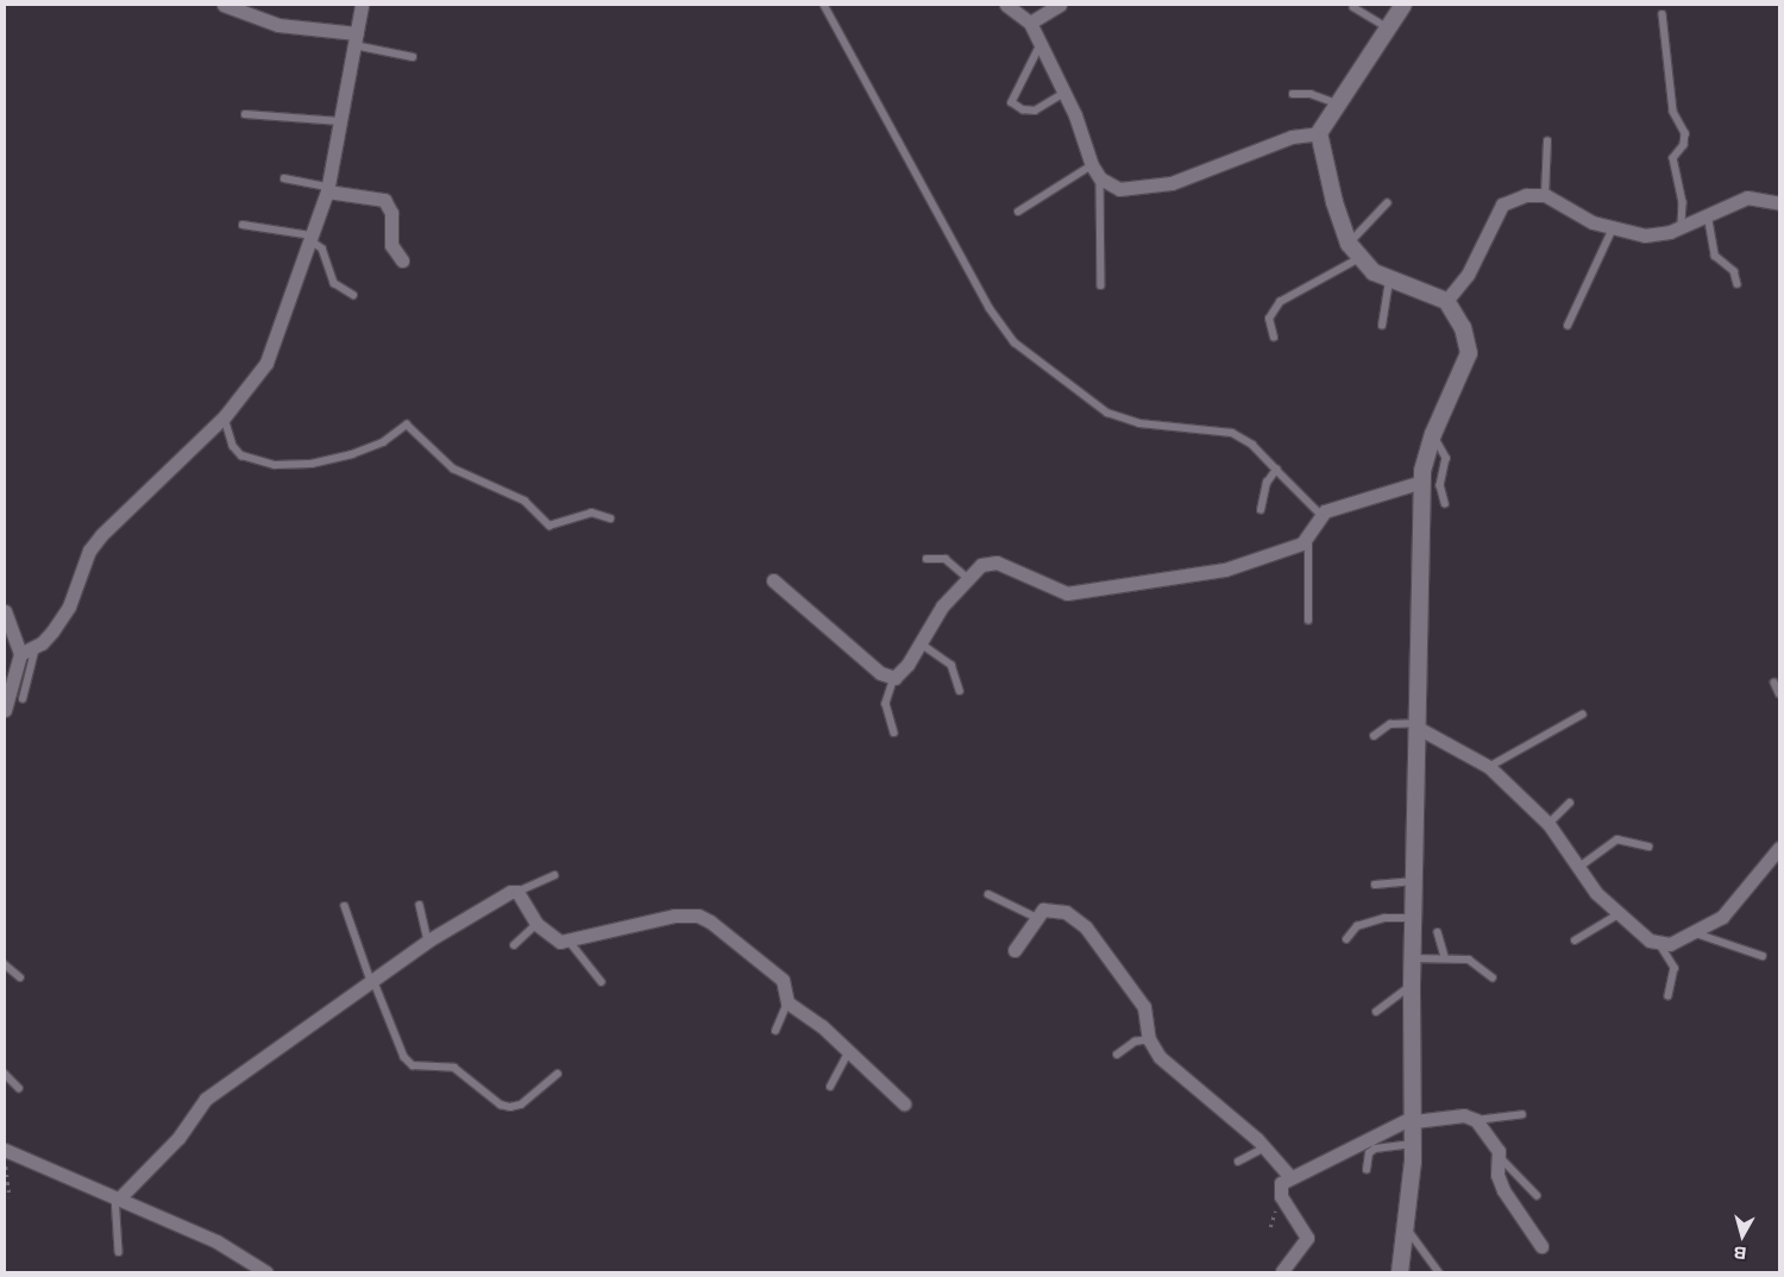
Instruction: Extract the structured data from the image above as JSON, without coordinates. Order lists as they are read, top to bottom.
{
  "north": "bottom"
}
